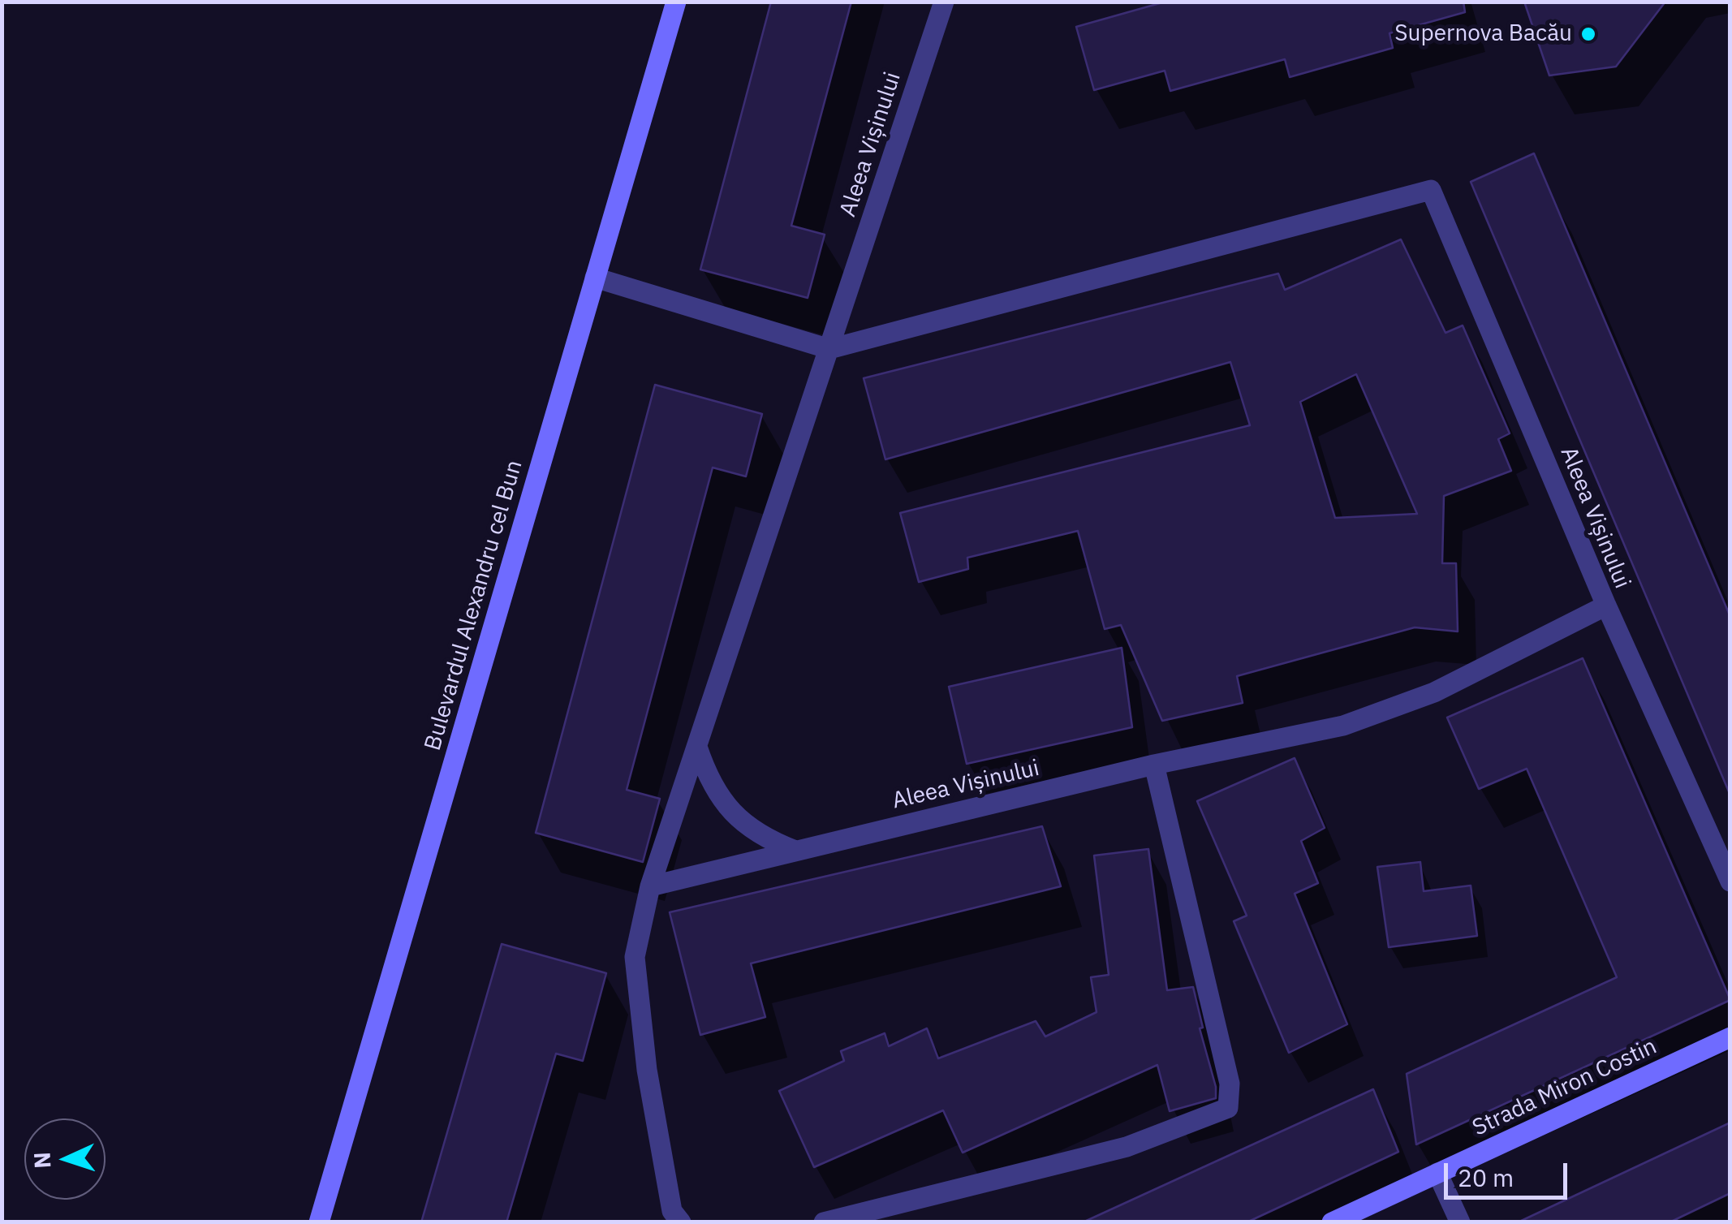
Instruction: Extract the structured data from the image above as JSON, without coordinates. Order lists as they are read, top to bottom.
{
  "streets": {
    "main road": ["Bulevardul Alexandru cel Bun", "Strada Miron Costin"],
    "street": ["Aleea Vișinului"]
  },
  "places": ["Supernova Bacău"],
  "scale_bar": "20 m",
  "north": "left"
}
